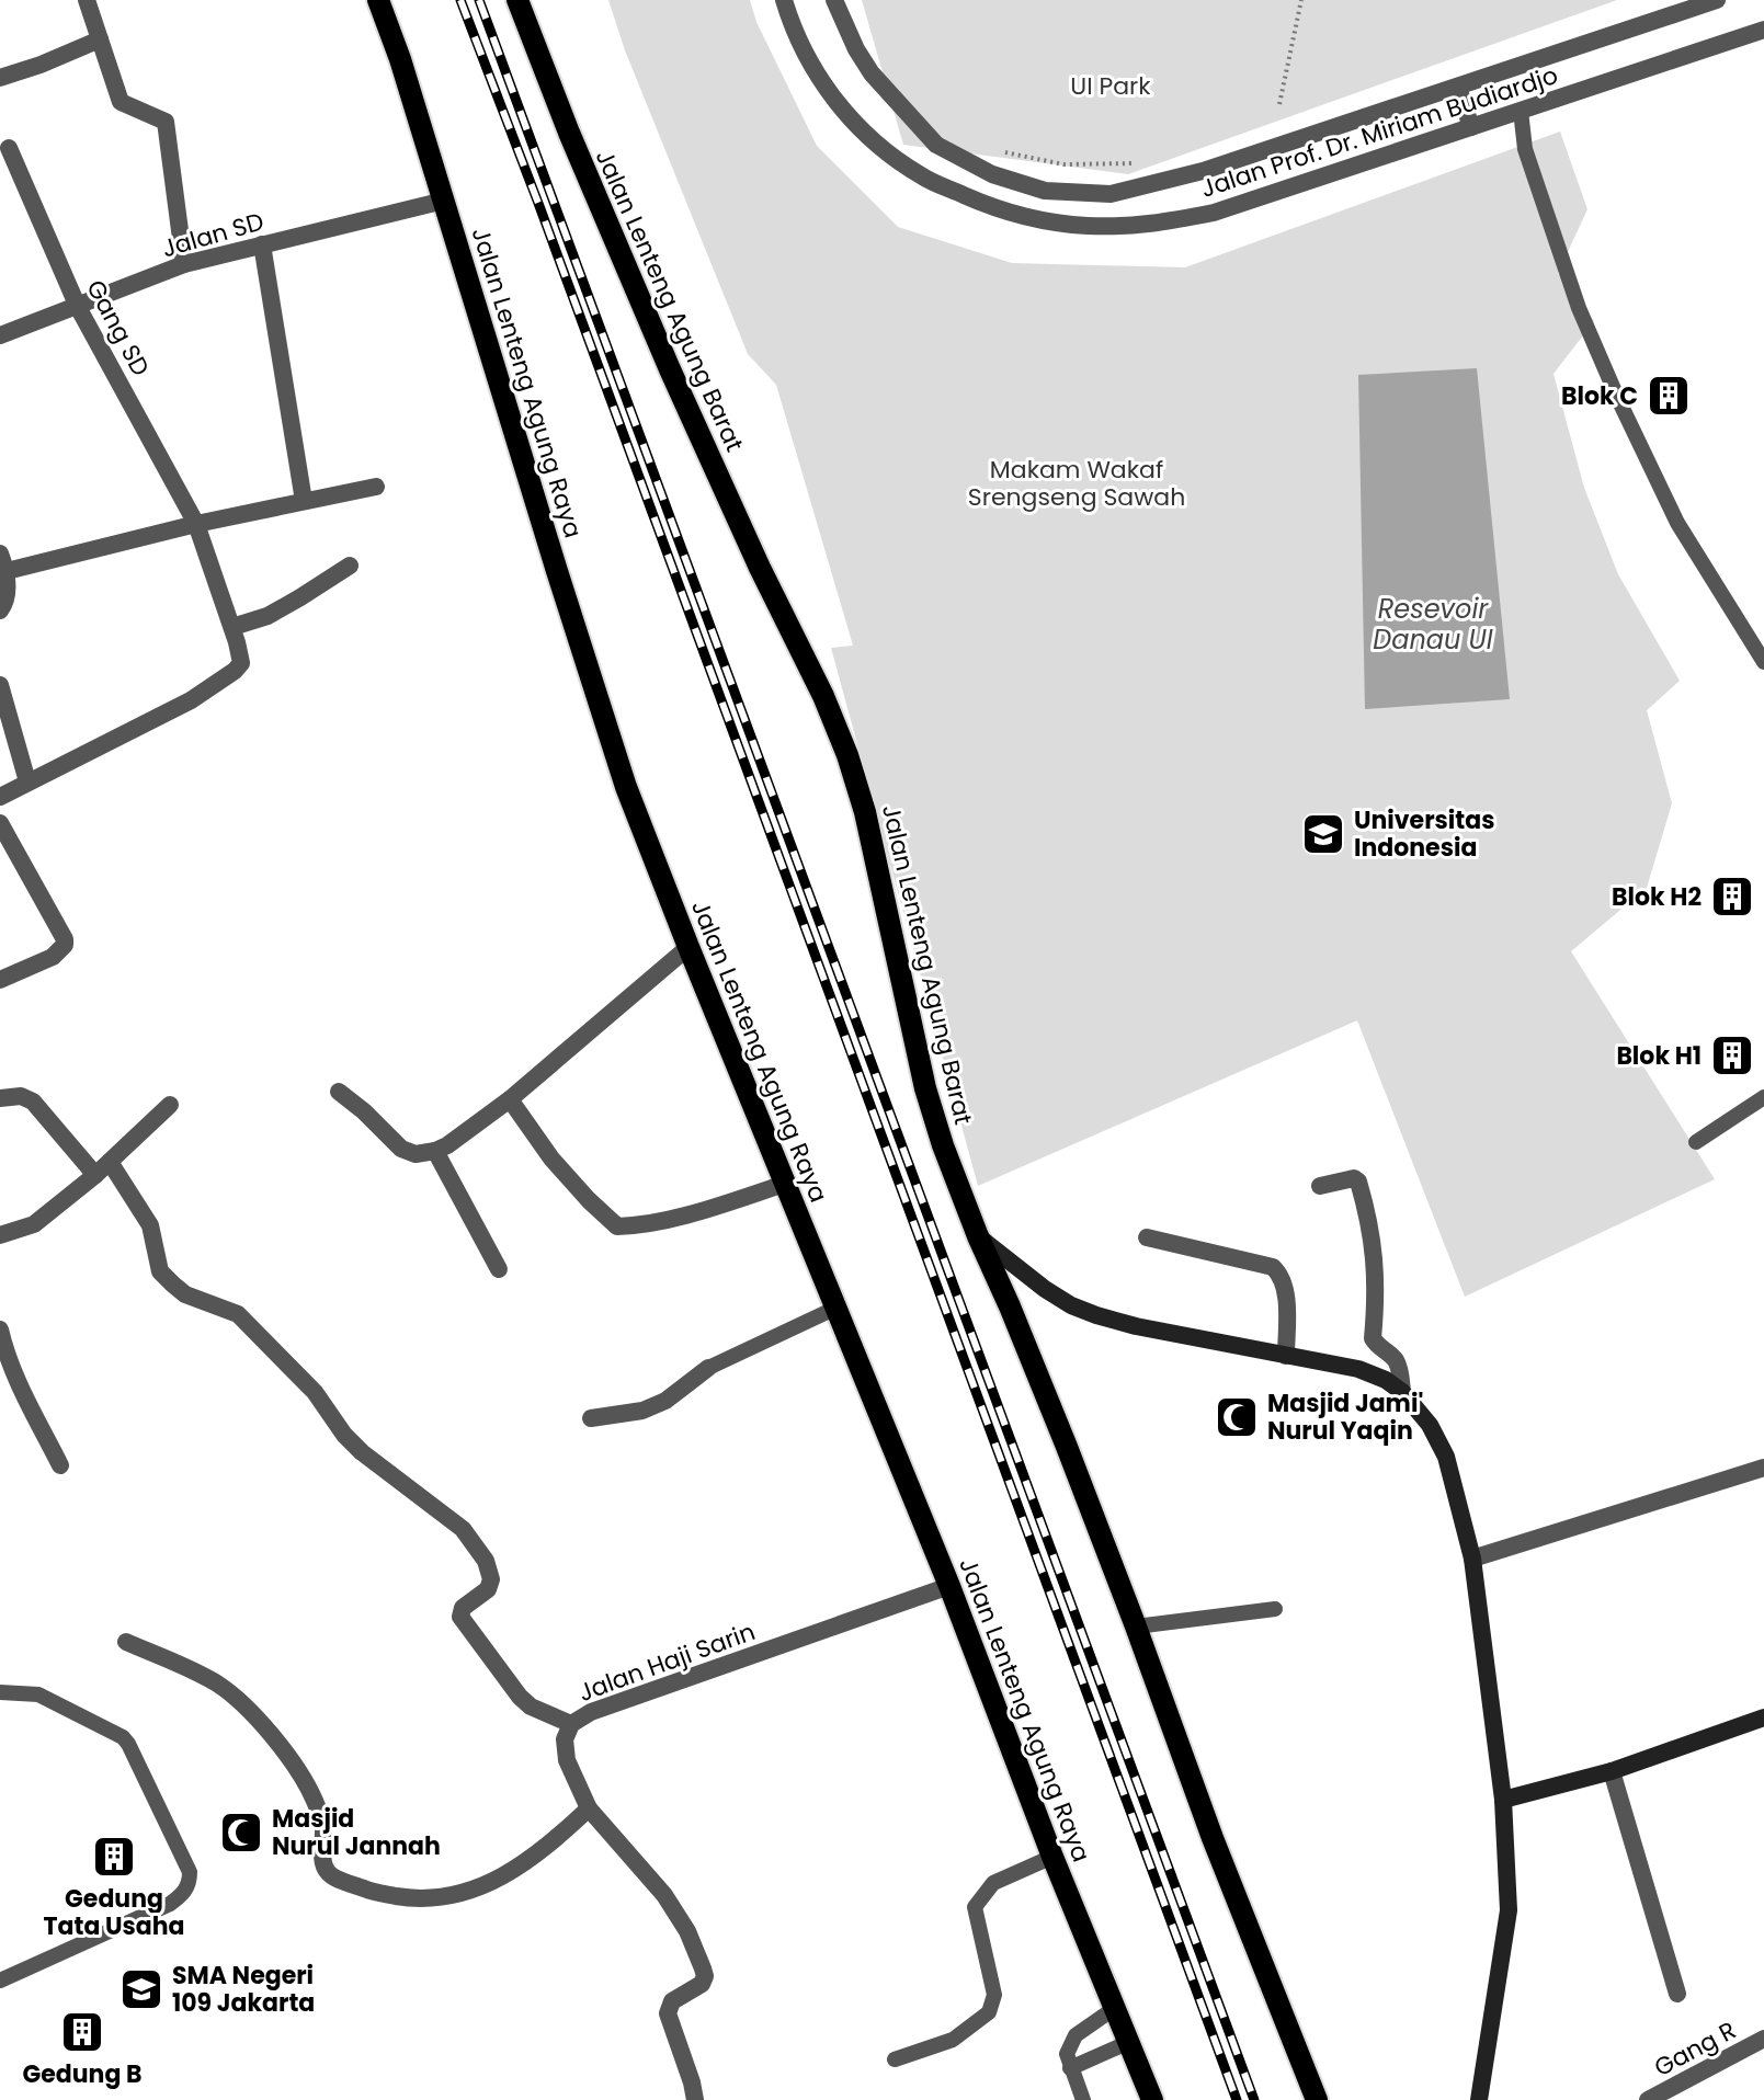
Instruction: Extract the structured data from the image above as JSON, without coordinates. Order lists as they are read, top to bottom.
{
  "streets": {
    "main road": ["Jalan Lenteng Agung Barat", "Jalan Lenteng Agung Raya"],
    "street": [
      "Jalan Prof. Dr. Miriam Budiardjo",
      "Jalan SD",
      "Gang SD",
      "Jalan Haji Sarin",
      "Gang R"
    ]
  },
  "crossings": [
    ["Jalan SD", "Gang SD"],
    ["Jalan SD", "Jalan Lenteng Agung Raya"],
    ["Jalan Lenteng Agung Raya", "Jalan Haji Sarin"]
  ],
  "water": ["Resevoir Danau UI"],
  "parks": ["UI Park", "Makam Wakaf Srengseng Sawah"],
  "places": {
    "building": [
      "Blok C",
      "Blok H2",
      "Blok H1",
      "Gedung Tata Usaha",
      "Gedung B"
    ],
    "school or university": ["Universitas Indonesia", "SMA Negeri 109 Jakarta"],
    "mosque": ["Masjid Jami' Nurul Yaqin", "Masjid Nurul Jannah"]
  }
}
